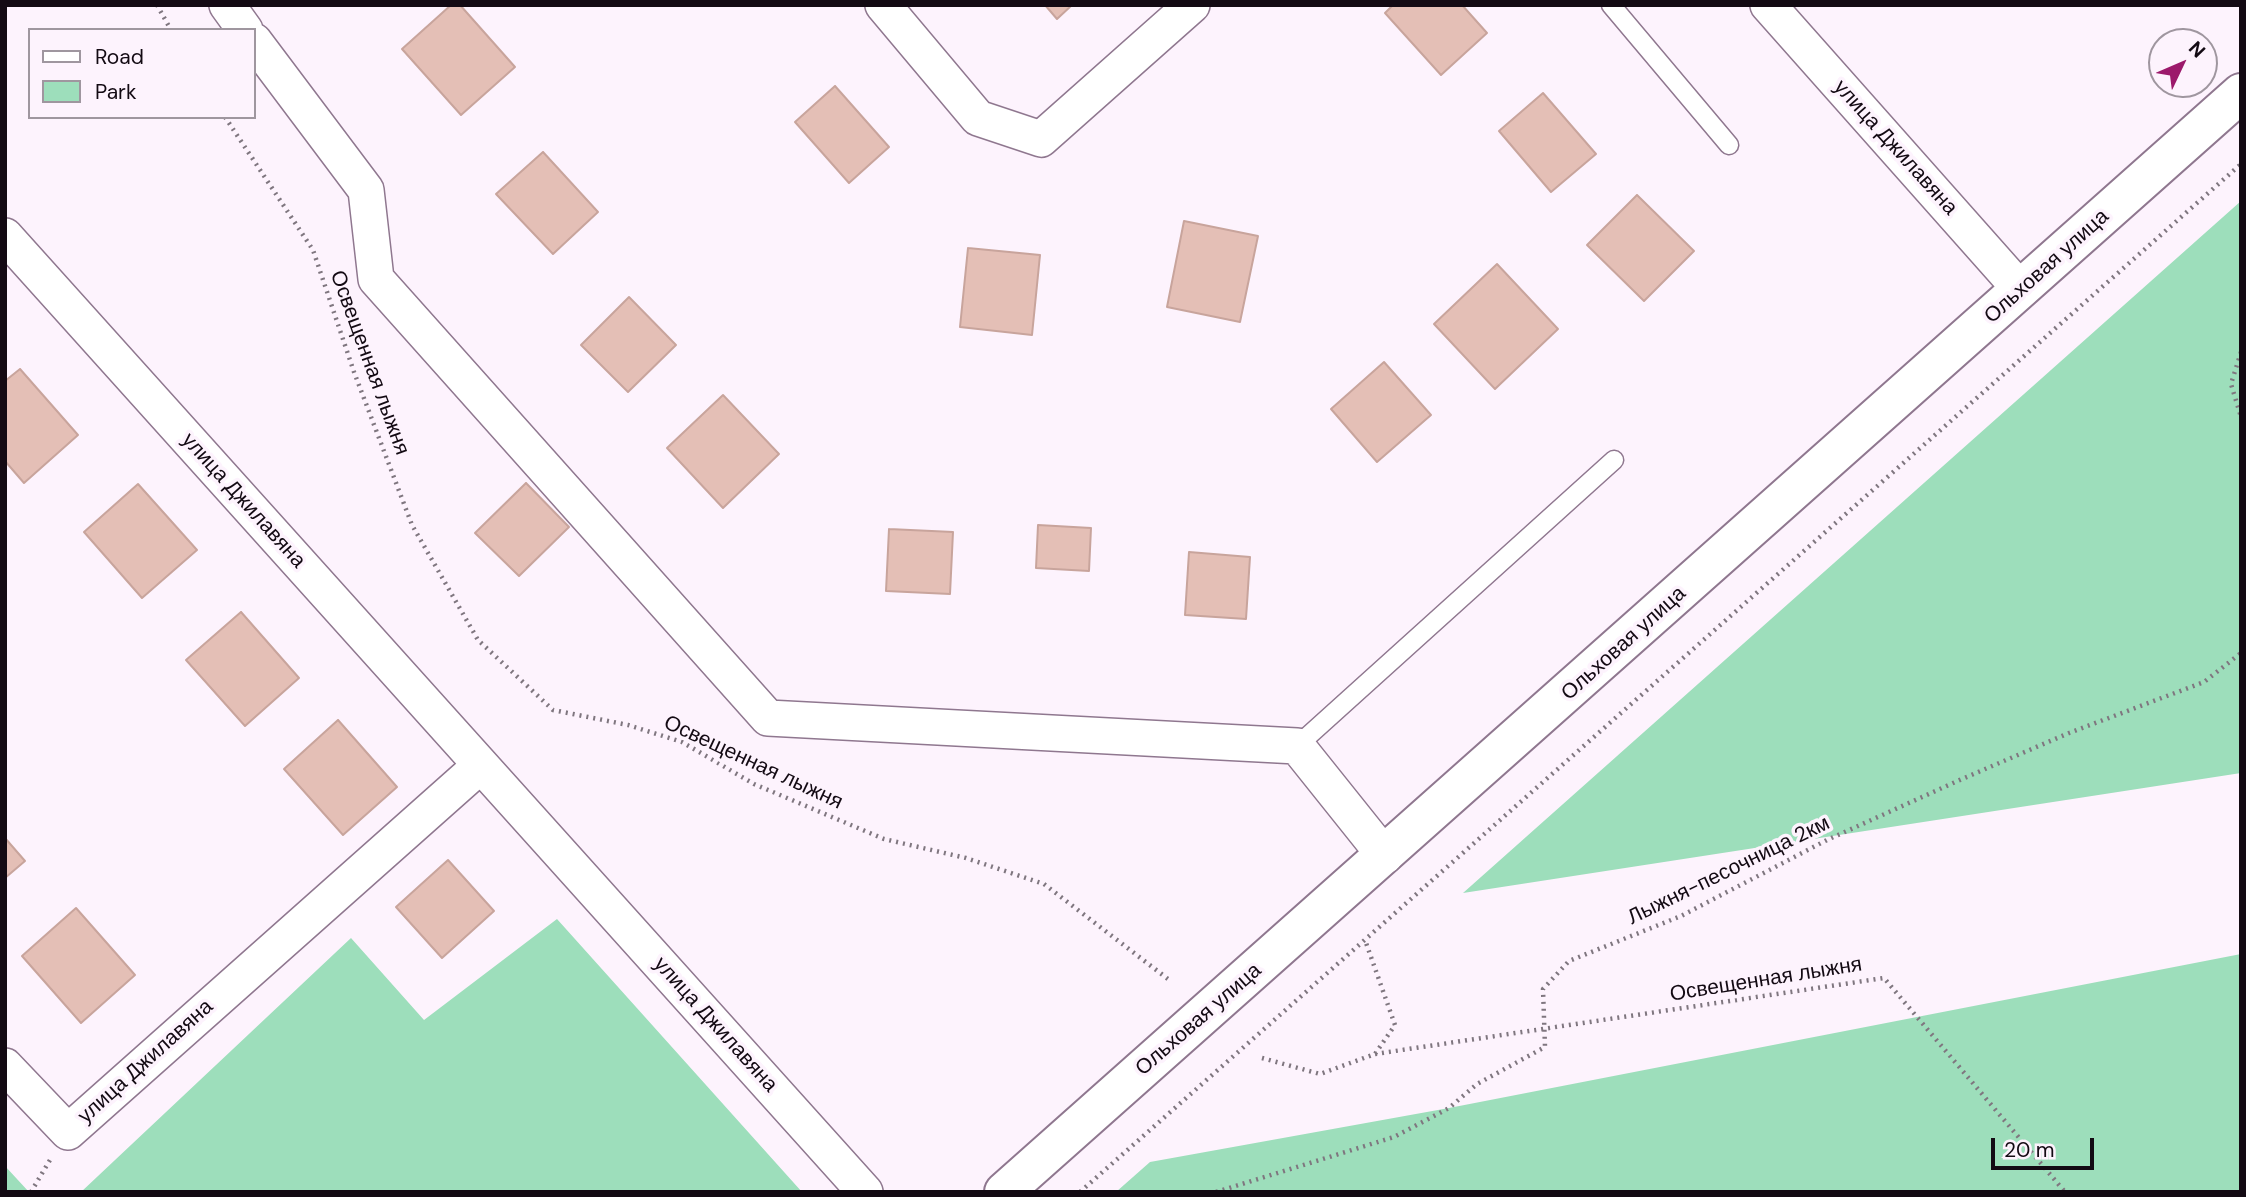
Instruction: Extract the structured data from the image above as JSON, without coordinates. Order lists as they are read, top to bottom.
{
  "streets": {
    "main road": ["Ольховая улица"],
    "street": ["улица Джилавяна"],
    "path": ["Освещенная лыжня", "Лыжня-песочница 2км"]
  },
  "crossings": [
    ["улица Джилавяна", "Ольховая улица"],
    ["Освещенная лыжня", "Лыжня-песочница 2км"]
  ],
  "legend": ["Road", "Park"],
  "scale_bar": "20 m",
  "north": "top right"
}
